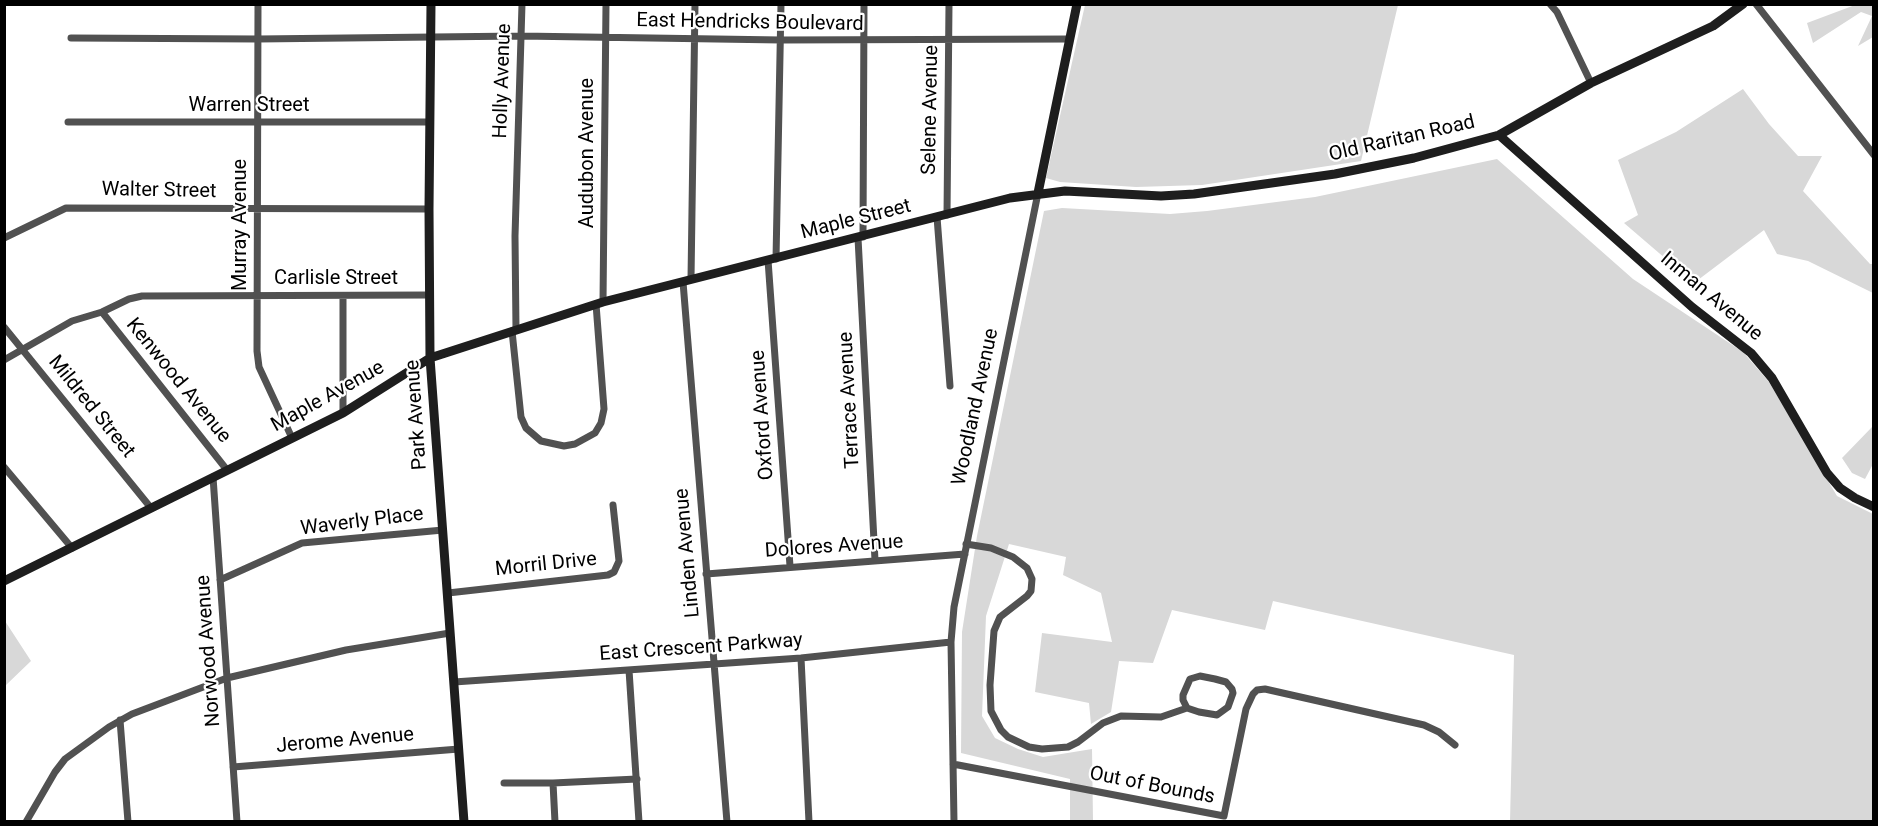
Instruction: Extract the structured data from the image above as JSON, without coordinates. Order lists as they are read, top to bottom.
{
  "streets": {
    "main road": [
      "Old Raritan Road",
      "Maple Street",
      "Inman Avenue",
      "Maple Avenue",
      "Woodland Avenue",
      "Park Avenue"
    ],
    "street": [
      "East Hendricks Boulevard",
      "Holly Avenue",
      "Warren Street",
      "Selene Avenue",
      "Audubon Avenue",
      "Walter Street",
      "Murray Avenue",
      "Carlisle Street",
      "Kenwood Avenue",
      "Terrace Avenue",
      "Mildred Street",
      "Oxford Avenue",
      "Waverly Place",
      "Dolores Avenue",
      "Linden Avenue",
      "Morril Drive",
      "East Crescent Parkway",
      "Norwood Avenue",
      "Jerome Avenue",
      "Out of Bounds"
    ]
  },
  "crossings": [
    ["East Hendricks Boulevard", "Holly Avenue"],
    ["East Hendricks Boulevard", "Selene Avenue"],
    ["East Hendricks Boulevard", "Audubon Avenue"],
    ["East Hendricks Boulevard", "Murray Avenue"],
    ["East Hendricks Boulevard", "Terrace Avenue"],
    ["East Hendricks Boulevard", "Woodland Avenue"],
    ["East Hendricks Boulevard", "Park Avenue"],
    ["East Hendricks Boulevard", "Oxford Avenue"],
    ["East Hendricks Boulevard", "Linden Avenue"],
    ["Holly Avenue", "Audubon Avenue"],
    ["Holly Avenue", "Maple Avenue"],
    ["Warren Street", "Murray Avenue"],
    ["Warren Street", "Park Avenue"],
    ["Selene Avenue", "Maple Street"],
    ["Old Raritan Road", "Maple Street"],
    ["Old Raritan Road", "Inman Avenue"],
    ["Old Raritan Road", "Woodland Avenue"],
    ["Audubon Avenue", "Maple Avenue"],
    ["Walter Street", "Murray Avenue"],
    ["Walter Street", "Park Avenue"],
    ["Maple Street", "Maple Avenue"],
    ["Maple Street", "Terrace Avenue"],
    ["Maple Street", "Woodland Avenue"],
    ["Maple Street", "Oxford Avenue"],
    ["Maple Street", "Linden Avenue"],
    ["Murray Avenue", "Carlisle Street"],
    ["Murray Avenue", "Maple Avenue"],
    ["Carlisle Street", "Kenwood Avenue"],
    ["Carlisle Street", "Mildred Street"],
    ["Carlisle Street", "Park Avenue"],
    ["Kenwood Avenue", "Maple Avenue"],
    ["Maple Avenue", "Mildred Street"],
    ["Maple Avenue", "Park Avenue"],
    ["Maple Avenue", "Linden Avenue"],
    ["Maple Avenue", "Norwood Avenue"],
    ["Terrace Avenue", "Dolores Avenue"],
    ["Woodland Avenue", "Dolores Avenue"],
    ["Woodland Avenue", "East Crescent Parkway"],
    ["Woodland Avenue", "Out of Bounds"],
    ["Park Avenue", "Waverly Place"],
    ["Park Avenue", "Morril Drive"],
    ["Park Avenue", "East Crescent Parkway"],
    ["Park Avenue", "Jerome Avenue"],
    ["Oxford Avenue", "Dolores Avenue"],
    ["Waverly Place", "Norwood Avenue"],
    ["Dolores Avenue", "Linden Avenue"],
    ["Linden Avenue", "East Crescent Parkway"],
    ["Norwood Avenue", "Jerome Avenue"]
  ]
}
